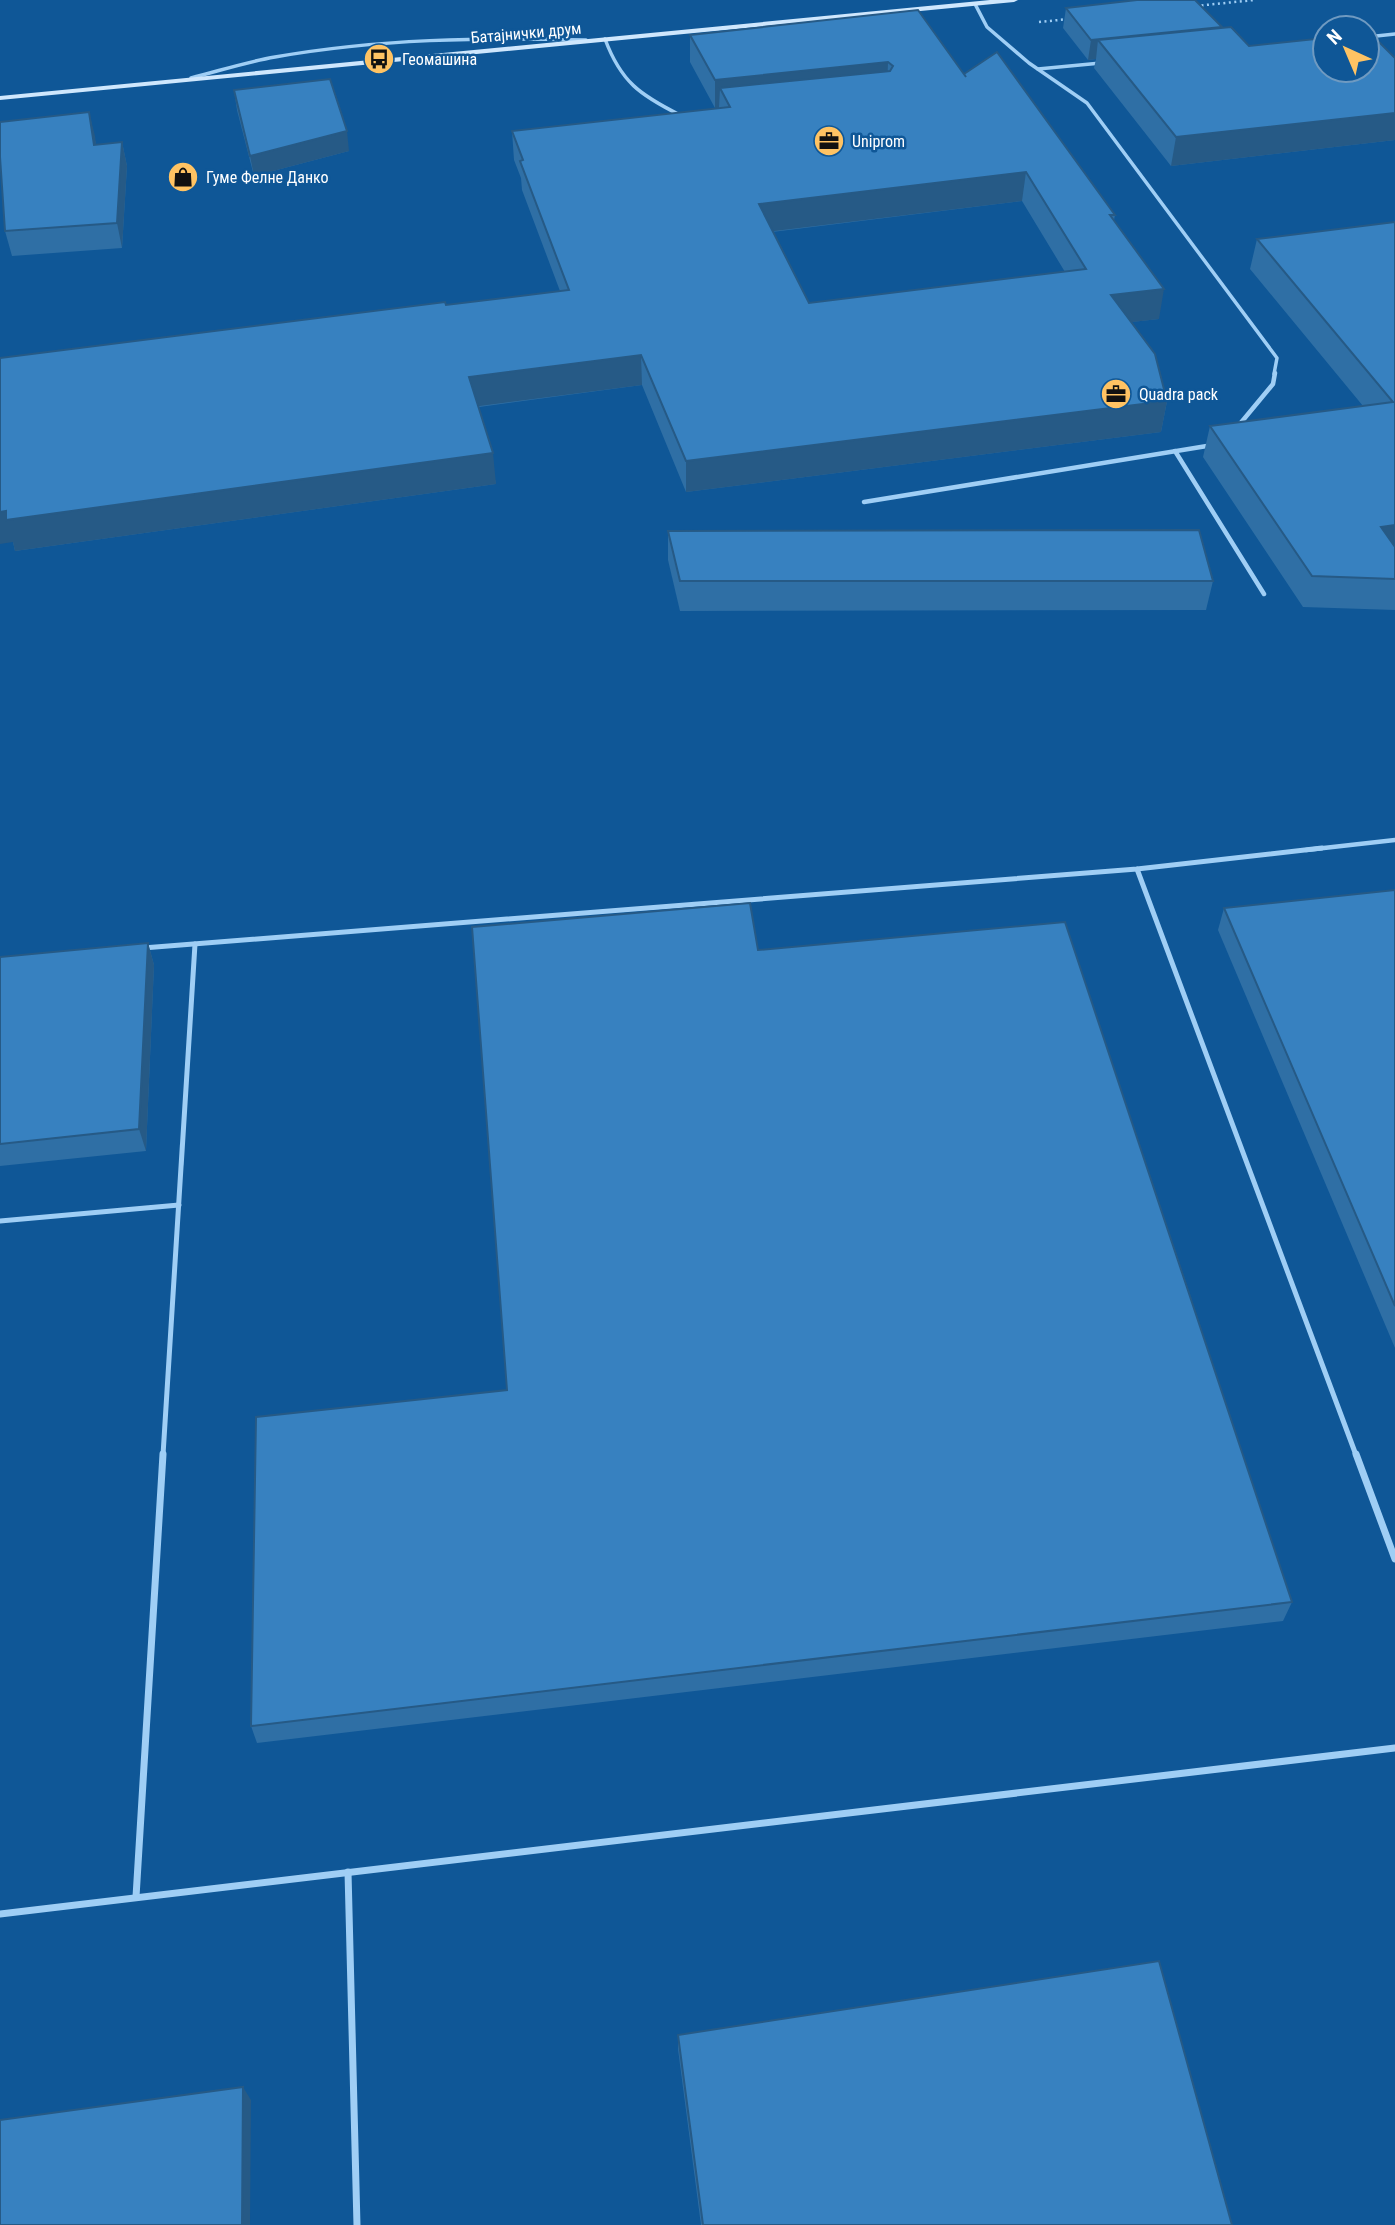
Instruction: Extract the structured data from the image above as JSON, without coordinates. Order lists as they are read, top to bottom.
{
  "streets": {
    "main road": ["Батајнички друм"]
  },
  "places": {
    "bus stop": ["Геомашина"],
    "office": ["Uniprom", "Quadra pack"],
    "shop": ["Гуме Фелне Данко"]
  },
  "north": "top left"
}
